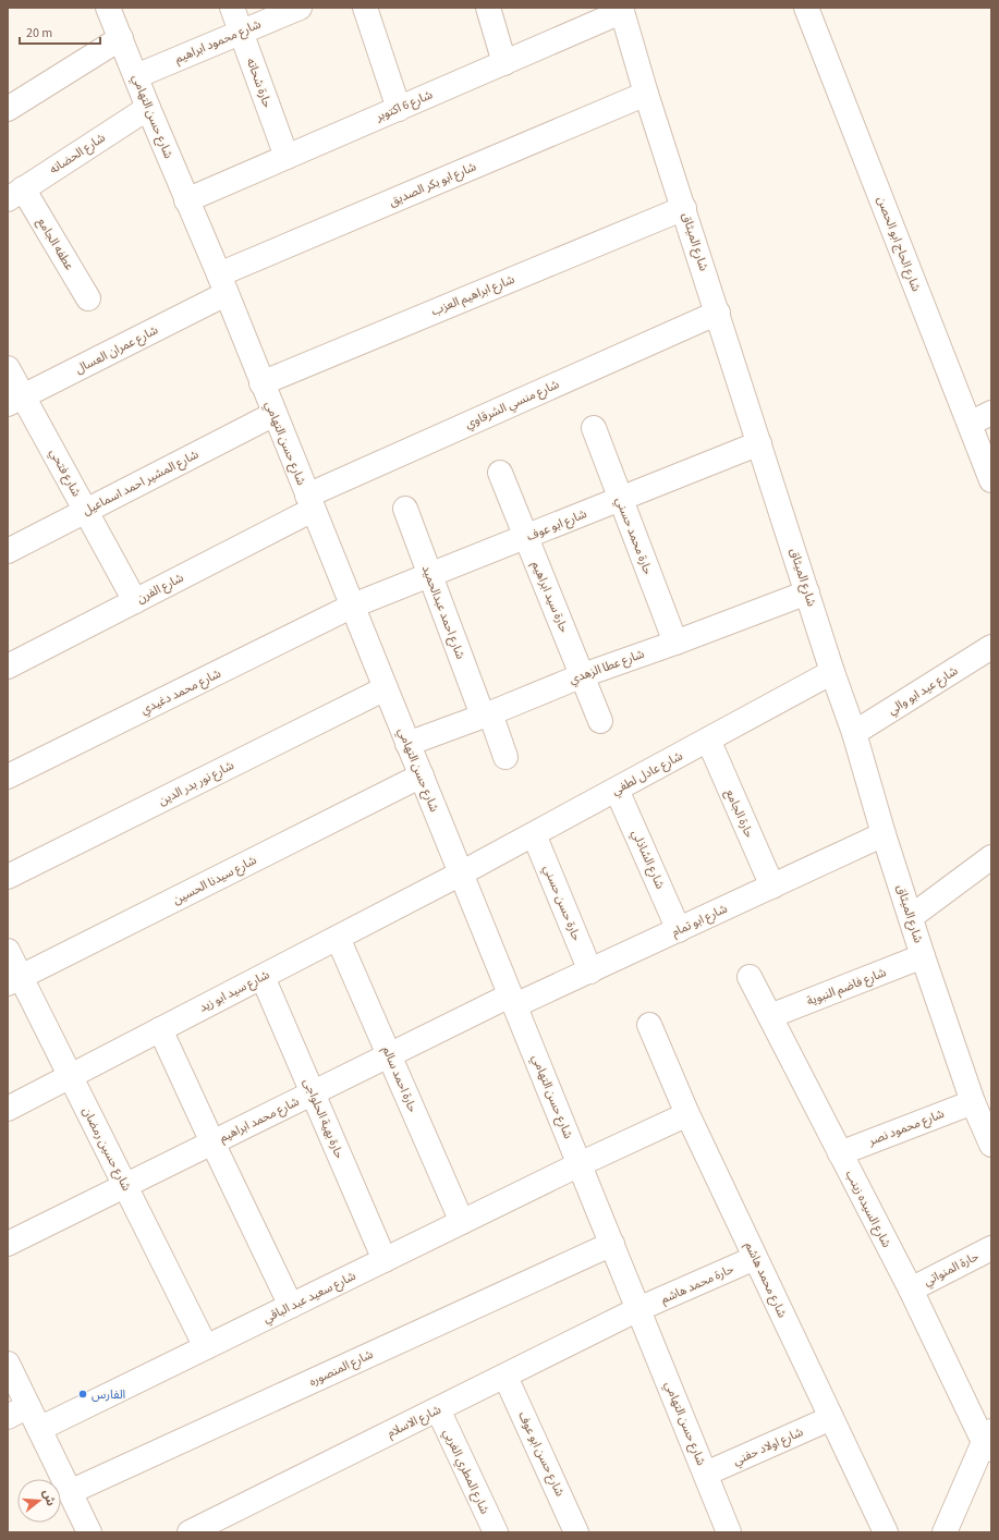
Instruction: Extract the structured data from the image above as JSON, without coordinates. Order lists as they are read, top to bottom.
{
  "streets": {
    "street": [
      "شارع محمود ابراهيم",
      "حارة شحاته",
      "شارع 6 اكتوبر",
      "شارع حسن التهامي",
      "شارع الحضانه",
      "شارع ابو بكر الصديق",
      "شارع الميثاق",
      "عطفه الجامع",
      "شارع الحاج ابو الحصن",
      "شارع ابراهيم العزب",
      "شارع عمران العسال",
      "شارع منسي الشرقاوي",
      "شارع فتحي",
      "شارع المشير احمد اسماعيل",
      "شارع ابو عوف",
      "حارة محمد حسني",
      "شارع الفرن",
      "حارة سيد ابراهيم",
      "شارع احمد عبدالحميد",
      "شارع عطا الزهدي",
      "شارع عيد ابو والي",
      "شارع محمد دغيدي",
      "شارع عادل لطفي",
      "شارع نور بدر الدين",
      "حارة الجامع",
      "شارع الشاذلي",
      "شارع سيدنا الحسين",
      "حارة حسن حسني",
      "شارع ابو تمام",
      "شارع فاضم النبوية",
      "شارع سيد ابو زيد",
      "حارة احمد سالم",
      "حارة بهية الحلواجى",
      "شارع محمد ابراهيم",
      "شارع محمود نصر",
      "شارع حسين رمضان",
      "شارع السيده زينب",
      "حارة المنواتي",
      "شارع محمد هاشم",
      "حارة محمد هاشم",
      "شارع سعيد عبد الباقي",
      "شارع المنصوره",
      "شارع الاسلام",
      "شارع اولاد حفني",
      "شارع حسن ابو عوف",
      "شارع المطري الغربي"
    ]
  },
  "crossings": [
    ["شارع محمود ابراهيم", "حارة شحاته"],
    ["شارع محمود ابراهيم", "شارع حسن التهامي"],
    ["حارة شحاته", "شارع 6 اكتوبر"],
    ["شارع 6 اكتوبر", "شارع حسن التهامي"],
    ["شارع 6 اكتوبر", "شارع الميثاق"],
    ["شارع حسن التهامي", "شارع الحضانه"],
    ["شارع حسن التهامي", "شارع ابو بكر الصديق"],
    ["شارع حسن التهامي", "شارع ابراهيم العزب"],
    ["شارع حسن التهامي", "شارع عمران العسال"],
    ["شارع حسن التهامي", "شارع منسي الشرقاوي"],
    ["شارع حسن التهامي", "شارع المشير احمد اسماعيل"],
    ["شارع حسن التهامي", "شارع ابو عوف"],
    ["شارع حسن التهامي", "شارع الفرن"],
    ["شارع حسن التهامي", "شارع عطا الزهدي"],
    ["شارع حسن التهامي", "شارع محمد دغيدي"],
    ["شارع حسن التهامي", "شارع عادل لطفي"],
    ["شارع حسن التهامي", "شارع نور بدر الدين"],
    ["شارع حسن التهامي", "شارع سيدنا الحسين"],
    ["شارع حسن التهامي", "شارع ابو تمام"],
    ["شارع حسن التهامي", "شارع سيد ابو زيد"],
    ["شارع حسن التهامي", "شارع محمد ابراهيم"],
    ["شارع حسن التهامي", "حارة محمد هاشم"],
    ["شارع حسن التهامي", "شارع سعيد عبد الباقي"],
    ["شارع حسن التهامي", "شارع المنصوره"],
    ["شارع حسن التهامي", "شارع الاسلام"],
    ["شارع حسن التهامي", "شارع اولاد حفني"],
    ["شارع الحضانه", "عطفه الجامع"],
    ["شارع ابو بكر الصديق", "شارع الميثاق"],
    ["شارع ابو بكر الصديق", "شارع عمران العسال"],
    ["شارع الميثاق", "شارع ابراهيم العزب"],
    ["شارع الميثاق", "شارع منسي الشرقاوي"],
    ["شارع الميثاق", "شارع ابو عوف"],
    ["شارع الميثاق", "شارع عطا الزهدي"],
    ["شارع الميثاق", "شارع عيد ابو والي"],
    ["شارع الميثاق", "شارع عادل لطفي"],
    ["شارع الميثاق", "شارع ابو تمام"],
    ["شارع الميثاق", "شارع فاضم النبوية"],
    ["شارع الميثاق", "شارع محمود نصر"],
    ["شارع عمران العسال", "شارع فتحي"],
    ["شارع منسي الشرقاوي", "شارع الفرن"],
    ["شارع فتحي", "شارع المشير احمد اسماعيل"],
    ["شارع فتحي", "شارع الفرن"],
    ["شارع ابو عوف", "حارة محمد حسني"],
    ["شارع ابو عوف", "حارة سيد ابراهيم"],
    ["شارع ابو عوف", "شارع احمد عبدالحميد"],
    ["شارع ابو عوف", "شارع محمد دغيدي"],
    ["حارة محمد حسني", "شارع عطا الزهدي"],
    ["حارة سيد ابراهيم", "شارع عطا الزهدي"],
    ["شارع احمد عبدالحميد", "شارع عطا الزهدي"],
    ["شارع عادل لطفي", "حارة الجامع"],
    ["شارع عادل لطفي", "شارع الشاذلي"],
    ["شارع عادل لطفي", "حارة حسن حسني"],
    ["شارع عادل لطفي", "شارع سيد ابو زيد"],
    ["حارة الجامع", "شارع ابو تمام"],
    ["شارع الشاذلي", "شارع ابو تمام"],
    ["شارع سيدنا الحسين", "شارع حسين رمضان"],
    ["حارة حسن حسني", "شارع ابو تمام"],
    ["شارع ابو تمام", "شارع محمد ابراهيم"],
    ["شارع فاضم النبوية", "شارع السيده زينب"],
    ["شارع سيد ابو زيد", "حارة احمد سالم"],
    ["شارع سيد ابو زيد", "حارة بهية الحلواجى"],
    ["شارع سيد ابو زيد", "شارع حسين رمضان"],
    ["حارة احمد سالم", "شارع محمد ابراهيم"],
    ["حارة احمد سالم", "شارع سعيد عبد الباقي"],
    ["حارة بهية الحلواجى", "شارع محمد ابراهيم"],
    ["حارة بهية الحلواجى", "شارع سعيد عبد الباقي"],
    ["شارع محمد ابراهيم", "شارع حسين رمضان"],
    ["شارع محمود نصر", "شارع السيده زينب"],
    ["شارع حسين رمضان", "شارع سعيد عبد الباقي"],
    ["شارع السيده زينب", "حارة المنواتي"],
    ["شارع محمد هاشم", "حارة محمد هاشم"],
    ["شارع محمد هاشم", "شارع سعيد عبد الباقي"],
    ["شارع محمد هاشم", "شارع اولاد حفني"],
    ["حارة محمد هاشم", "شارع الاسلام"],
    ["شارع الاسلام", "شارع حسن ابو عوف"],
    ["شارع الاسلام", "شارع المطري الغربي"]
  ],
  "places": ["الفارس"],
  "scale_bar": "20 m",
  "north": "right"
}
